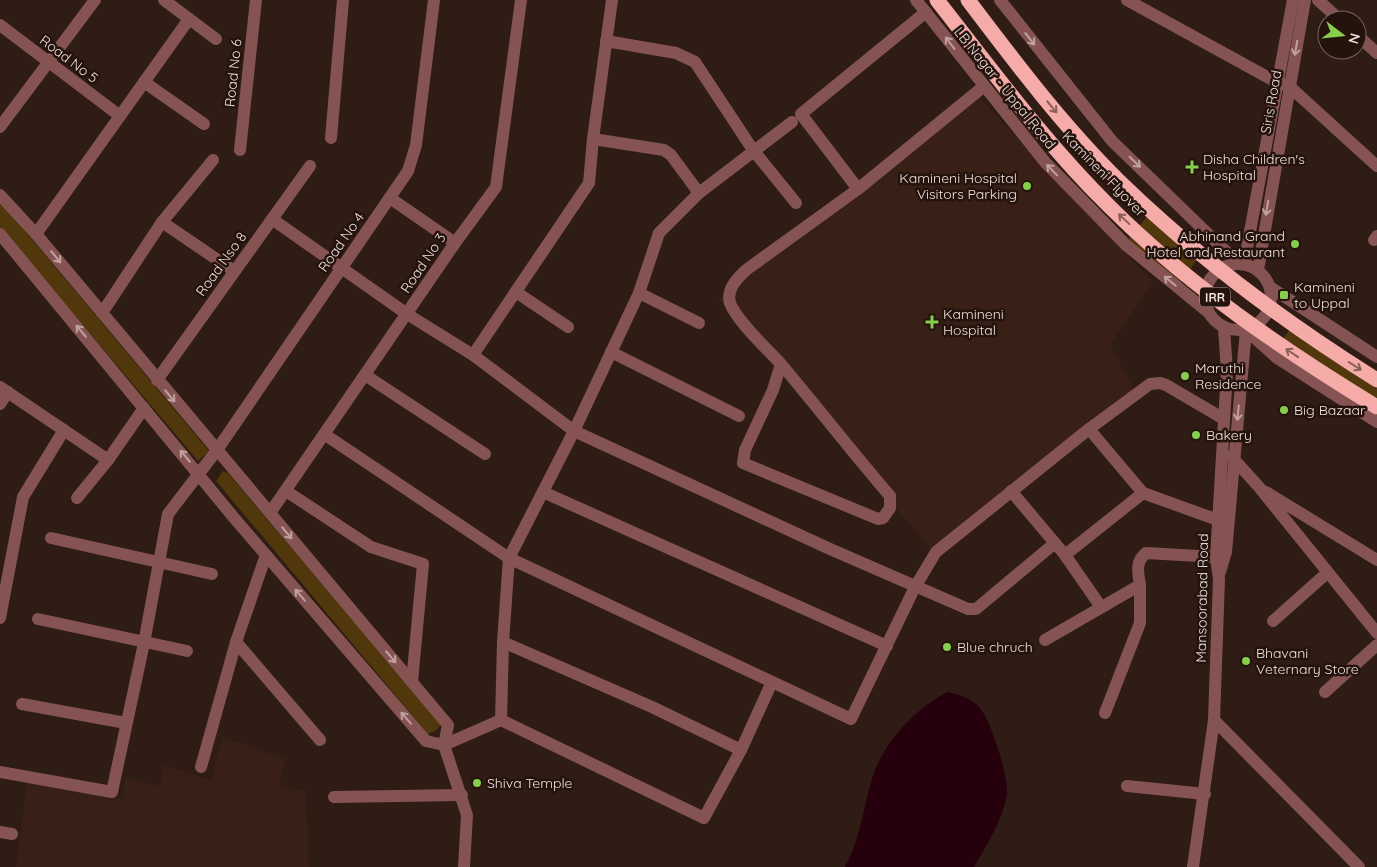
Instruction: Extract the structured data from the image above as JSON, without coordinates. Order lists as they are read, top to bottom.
{
  "streets": {
    "highway": ["Kamineni Flyover", "IRR"],
    "street": [
      "Road No 5",
      "Road No 6",
      "LB Nagar - Uppal Road",
      "Siris Road",
      "Road No 4",
      "Road No 3",
      "Road Nso 8",
      "Mansoorabad Road"
    ]
  },
  "crossings": [
    ["LB Nagar - Uppal Road", "Siris Road"]
  ],
  "places": {
    "health": ["Disha Children's Hospital", "Kamineni Hospital"],
    "other": [
      "Kamineni Hospital Visitors Parking",
      "Abhinand Grand Hotel and Restaurant",
      "Maruthi Residence",
      "Big Bazaar",
      "Bakery",
      "Blue chruch",
      "Bhavani Veternary Store",
      "Shiva Temple"
    ],
    "transit": ["Kamineni to Uppal"]
  },
  "north": "right"
}
